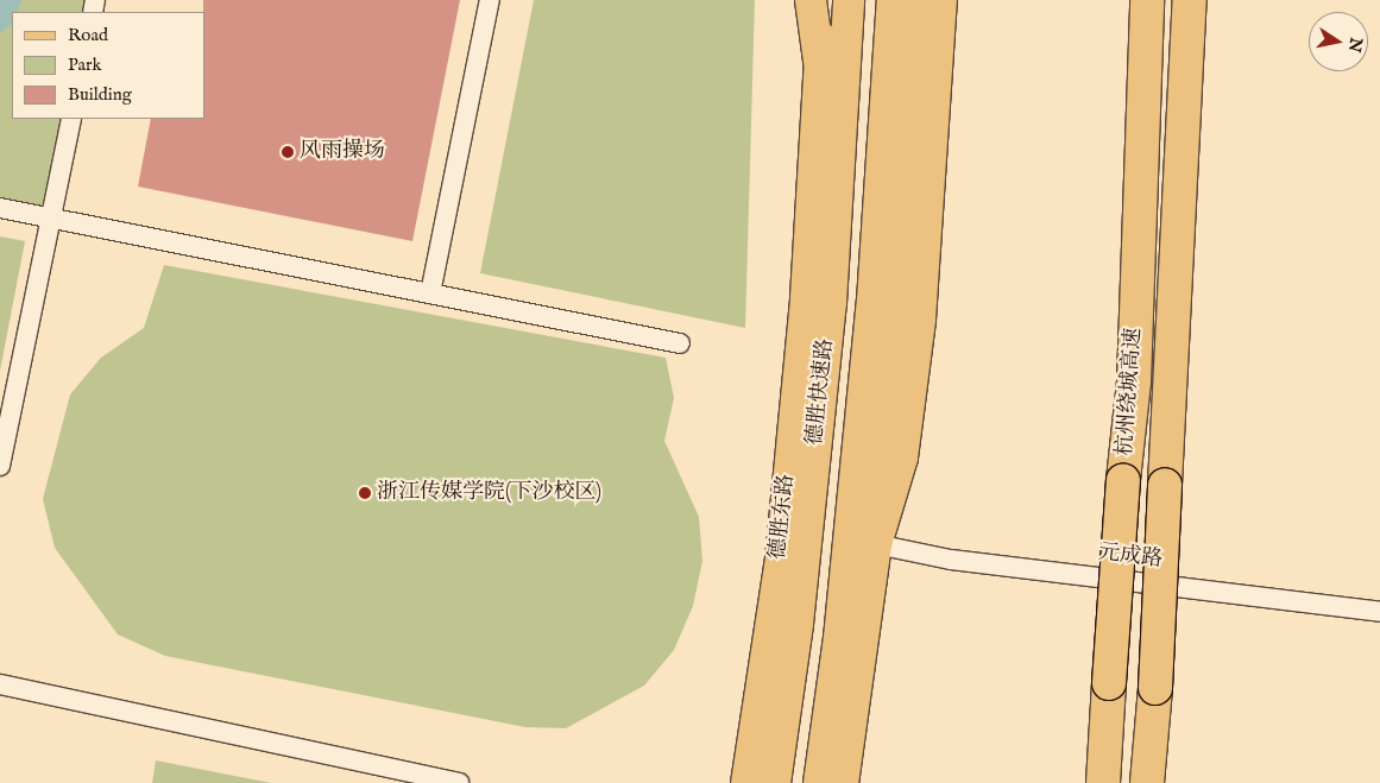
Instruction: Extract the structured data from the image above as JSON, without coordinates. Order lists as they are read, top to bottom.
{
  "streets": {
    "highway": ["德胜快速路", "杭州绕城高速"],
    "main road": ["德胜东路"],
    "street": ["元成路"]
  },
  "places": ["风雨操场", "浙江传媒学院(下沙校区)"],
  "legend": ["Road", "Park", "Building"],
  "north": "right"
}
